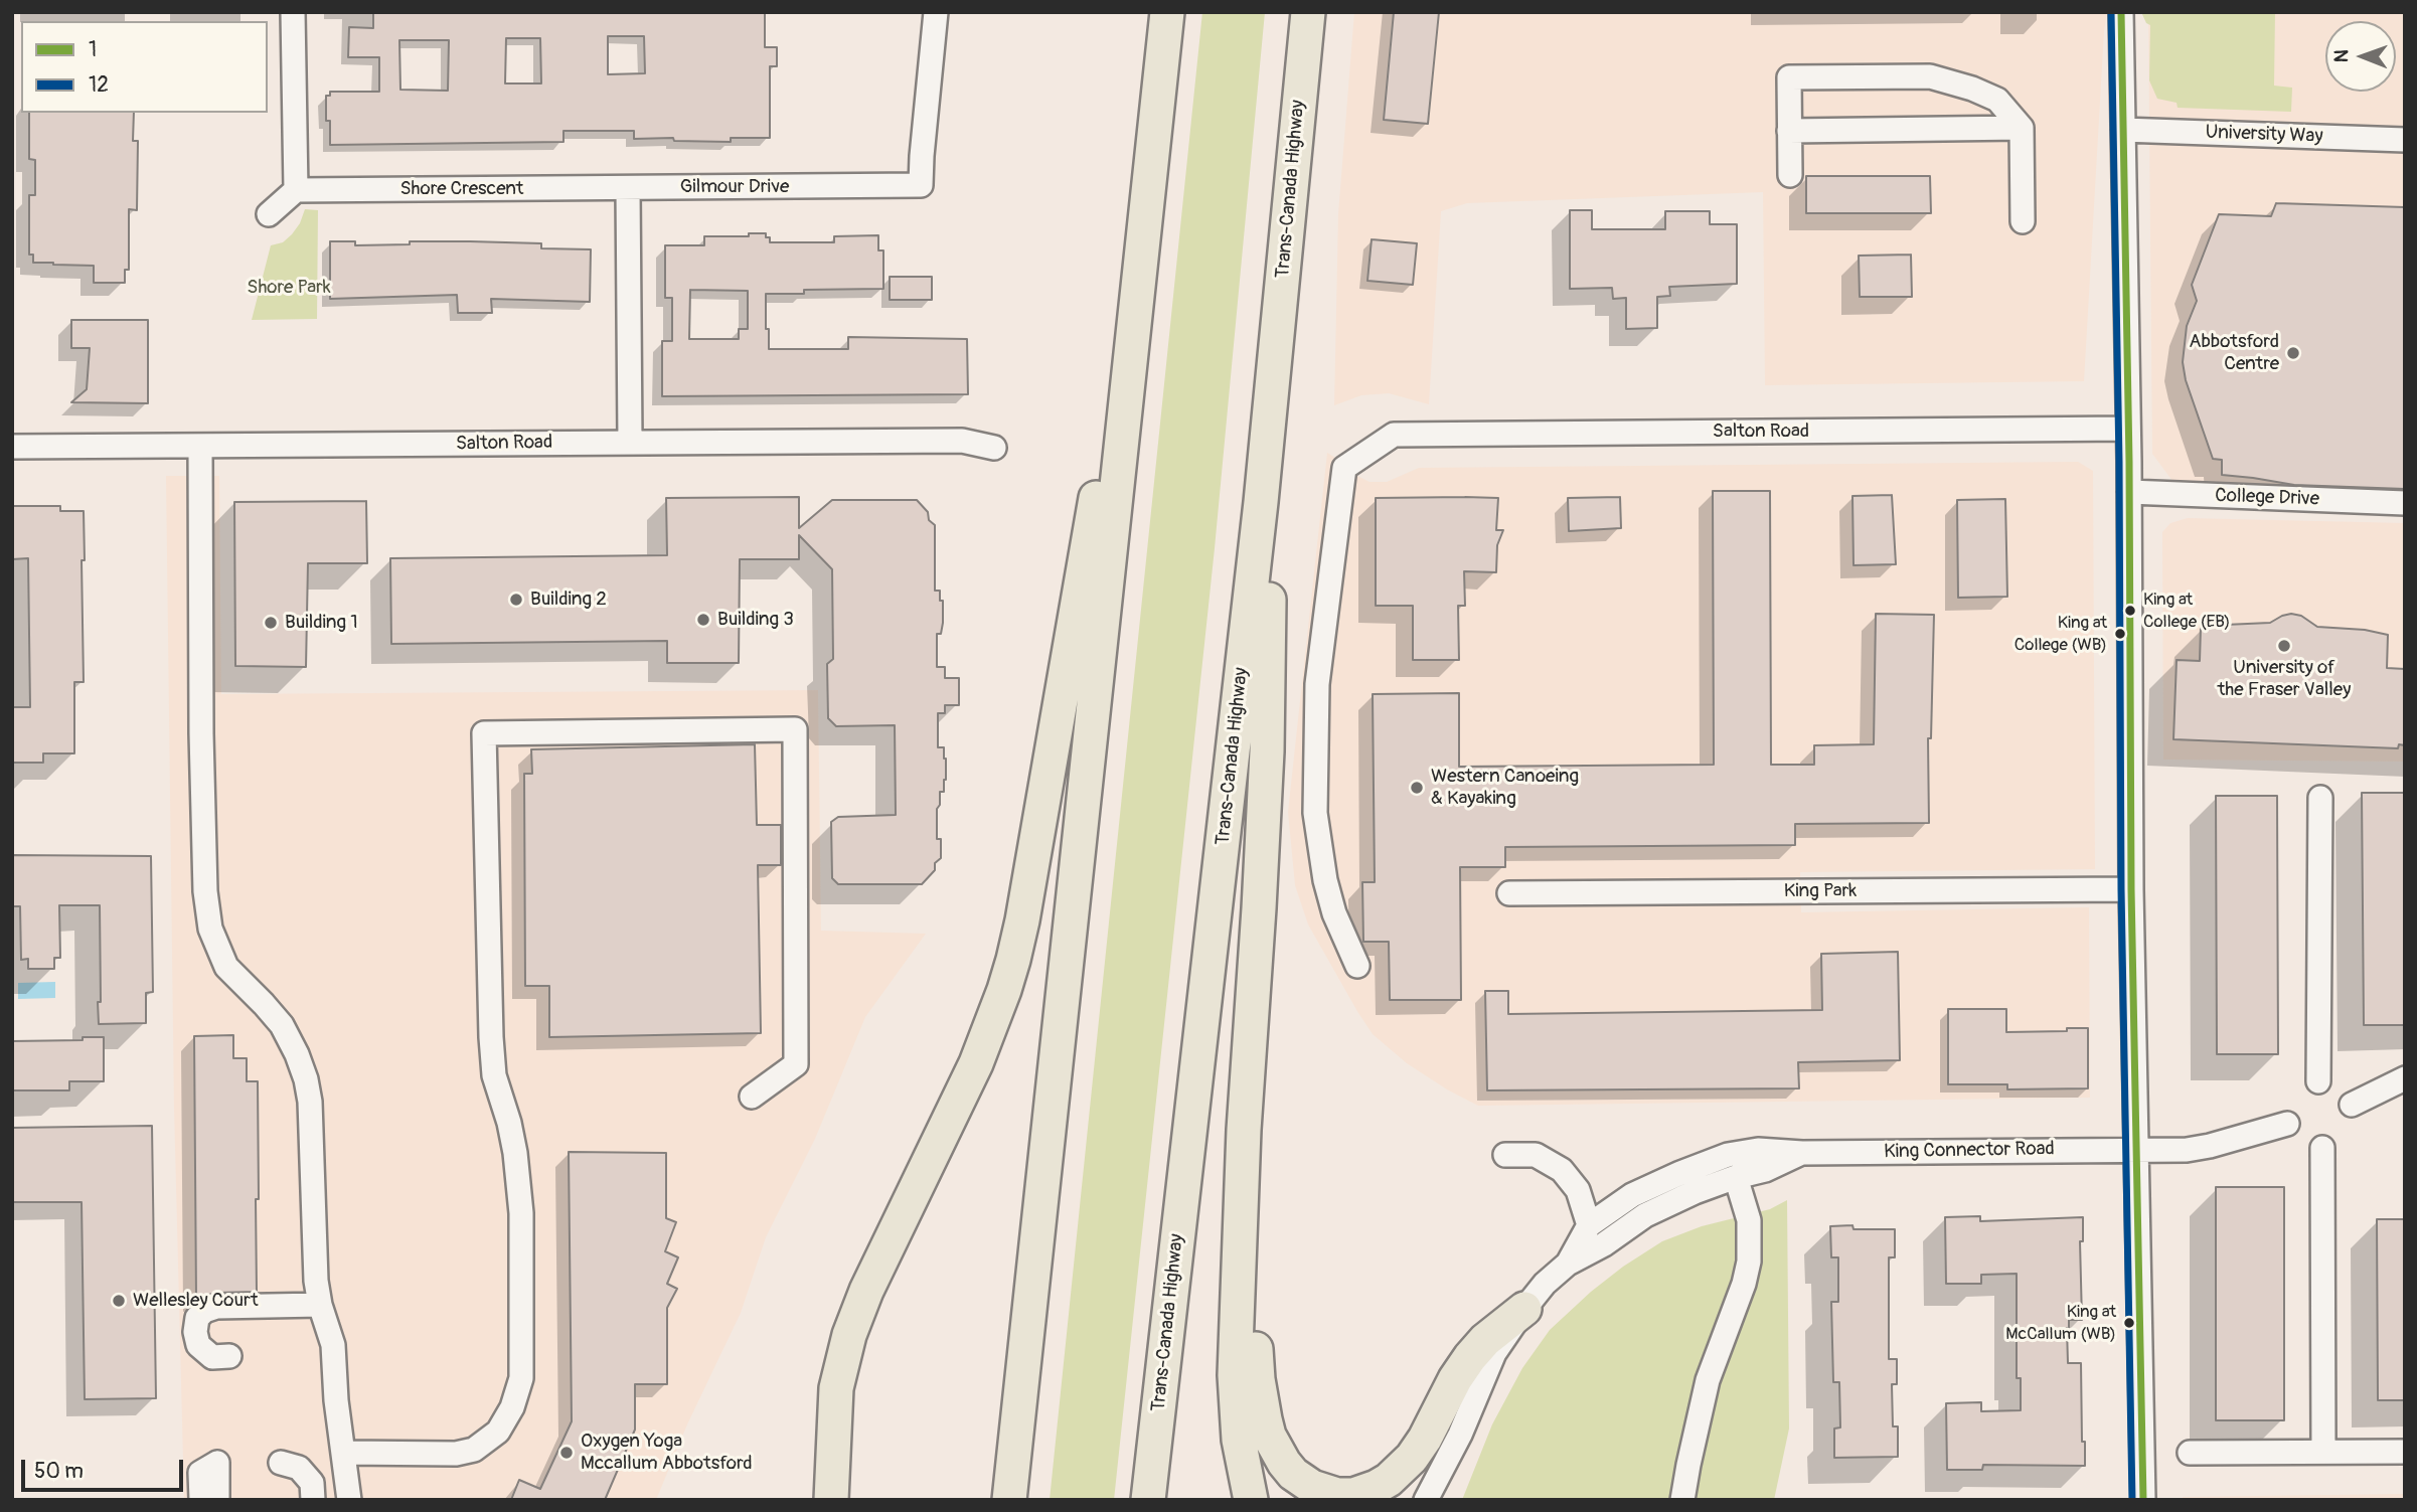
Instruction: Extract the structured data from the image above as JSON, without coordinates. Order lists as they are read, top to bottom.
{
  "streets": {
    "highway": ["Trans-Canada Highway"],
    "street": [
      "University Way",
      "Gilmour Drive",
      "Shore Crescent",
      "Salton Road",
      "College Drive",
      "King Park",
      "King Connector Road"
    ]
  },
  "crossings": [
    ["Gilmour Drive", "Shore Crescent"]
  ],
  "parks": ["Shore Park"],
  "places": [
    "Abbotsford Centre",
    "Building 2",
    "King at College (EB)",
    "Building 3",
    "Building 1",
    "King at College (WB)",
    "University of the Fraser Valley",
    "Western Canoeing & Kayaking",
    "Wellesley Court",
    "King at McCallum (WB)",
    "Oxygen Yoga Mccallum Abbotsford"
  ],
  "lines": ["transit line 1", "transit line 12"],
  "legend": ["1", "12"],
  "scale_bar": "50 m",
  "north": "left"
}
